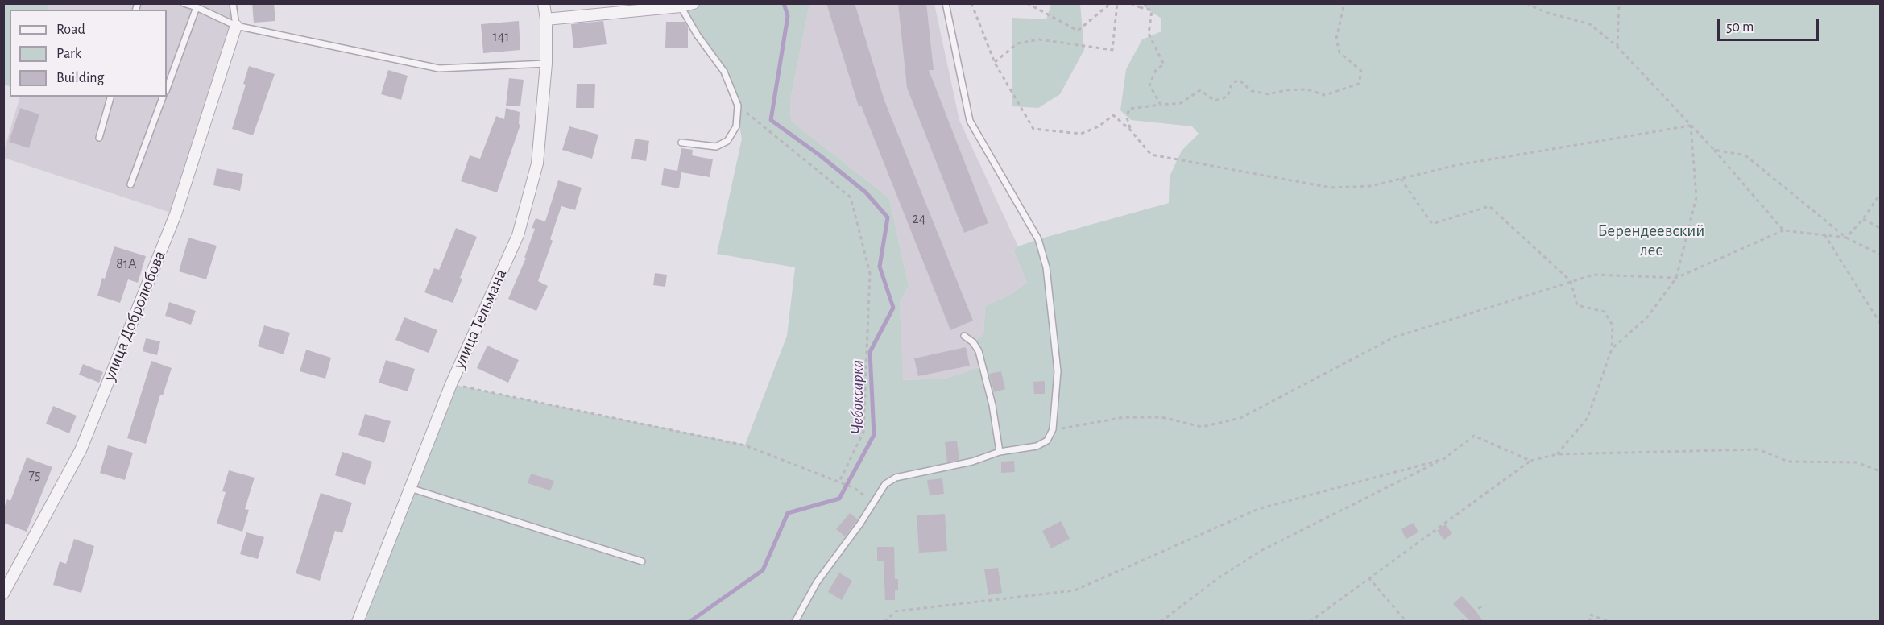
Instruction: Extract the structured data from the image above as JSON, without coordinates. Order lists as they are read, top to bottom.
{
  "streets": {
    "street": ["улица Добролюбова", "улица Тельмана"]
  },
  "water": ["Чебоксарка"],
  "parks": ["Берендеевский лес"],
  "house_numbers": [
    "141",
    "24",
    "81А",
    "75"
  ],
  "legend": ["Road", "Park", "Building"],
  "scale_bar": "50 m"
}
